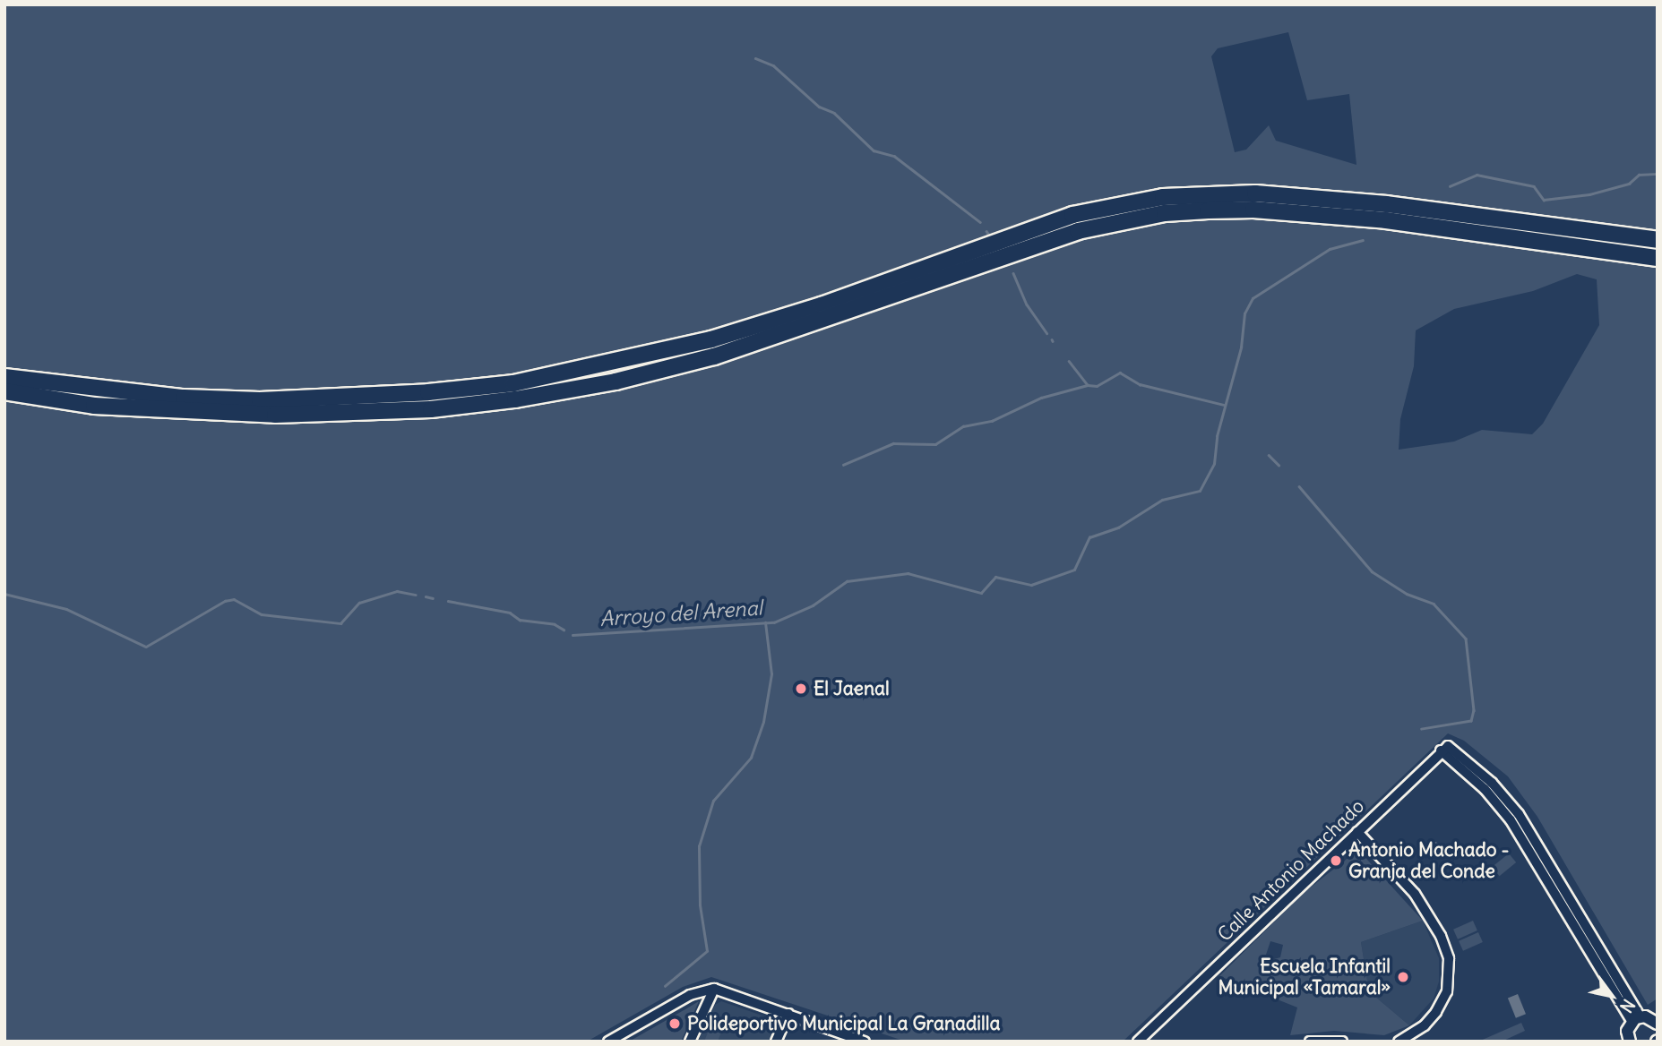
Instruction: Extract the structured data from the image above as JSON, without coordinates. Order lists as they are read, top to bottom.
{
  "streets": {
    "street": ["Calle Antonio Machado"]
  },
  "water": ["Arroyo del Arenal"],
  "places": [
    "El Jaenal",
    "Antonio Machado - Granja del Conde",
    "Escuela Infantil Municipal «Tamaral»",
    "Polideportivo Municipal La Granadilla"
  ],
  "north": "bottom right"
}
